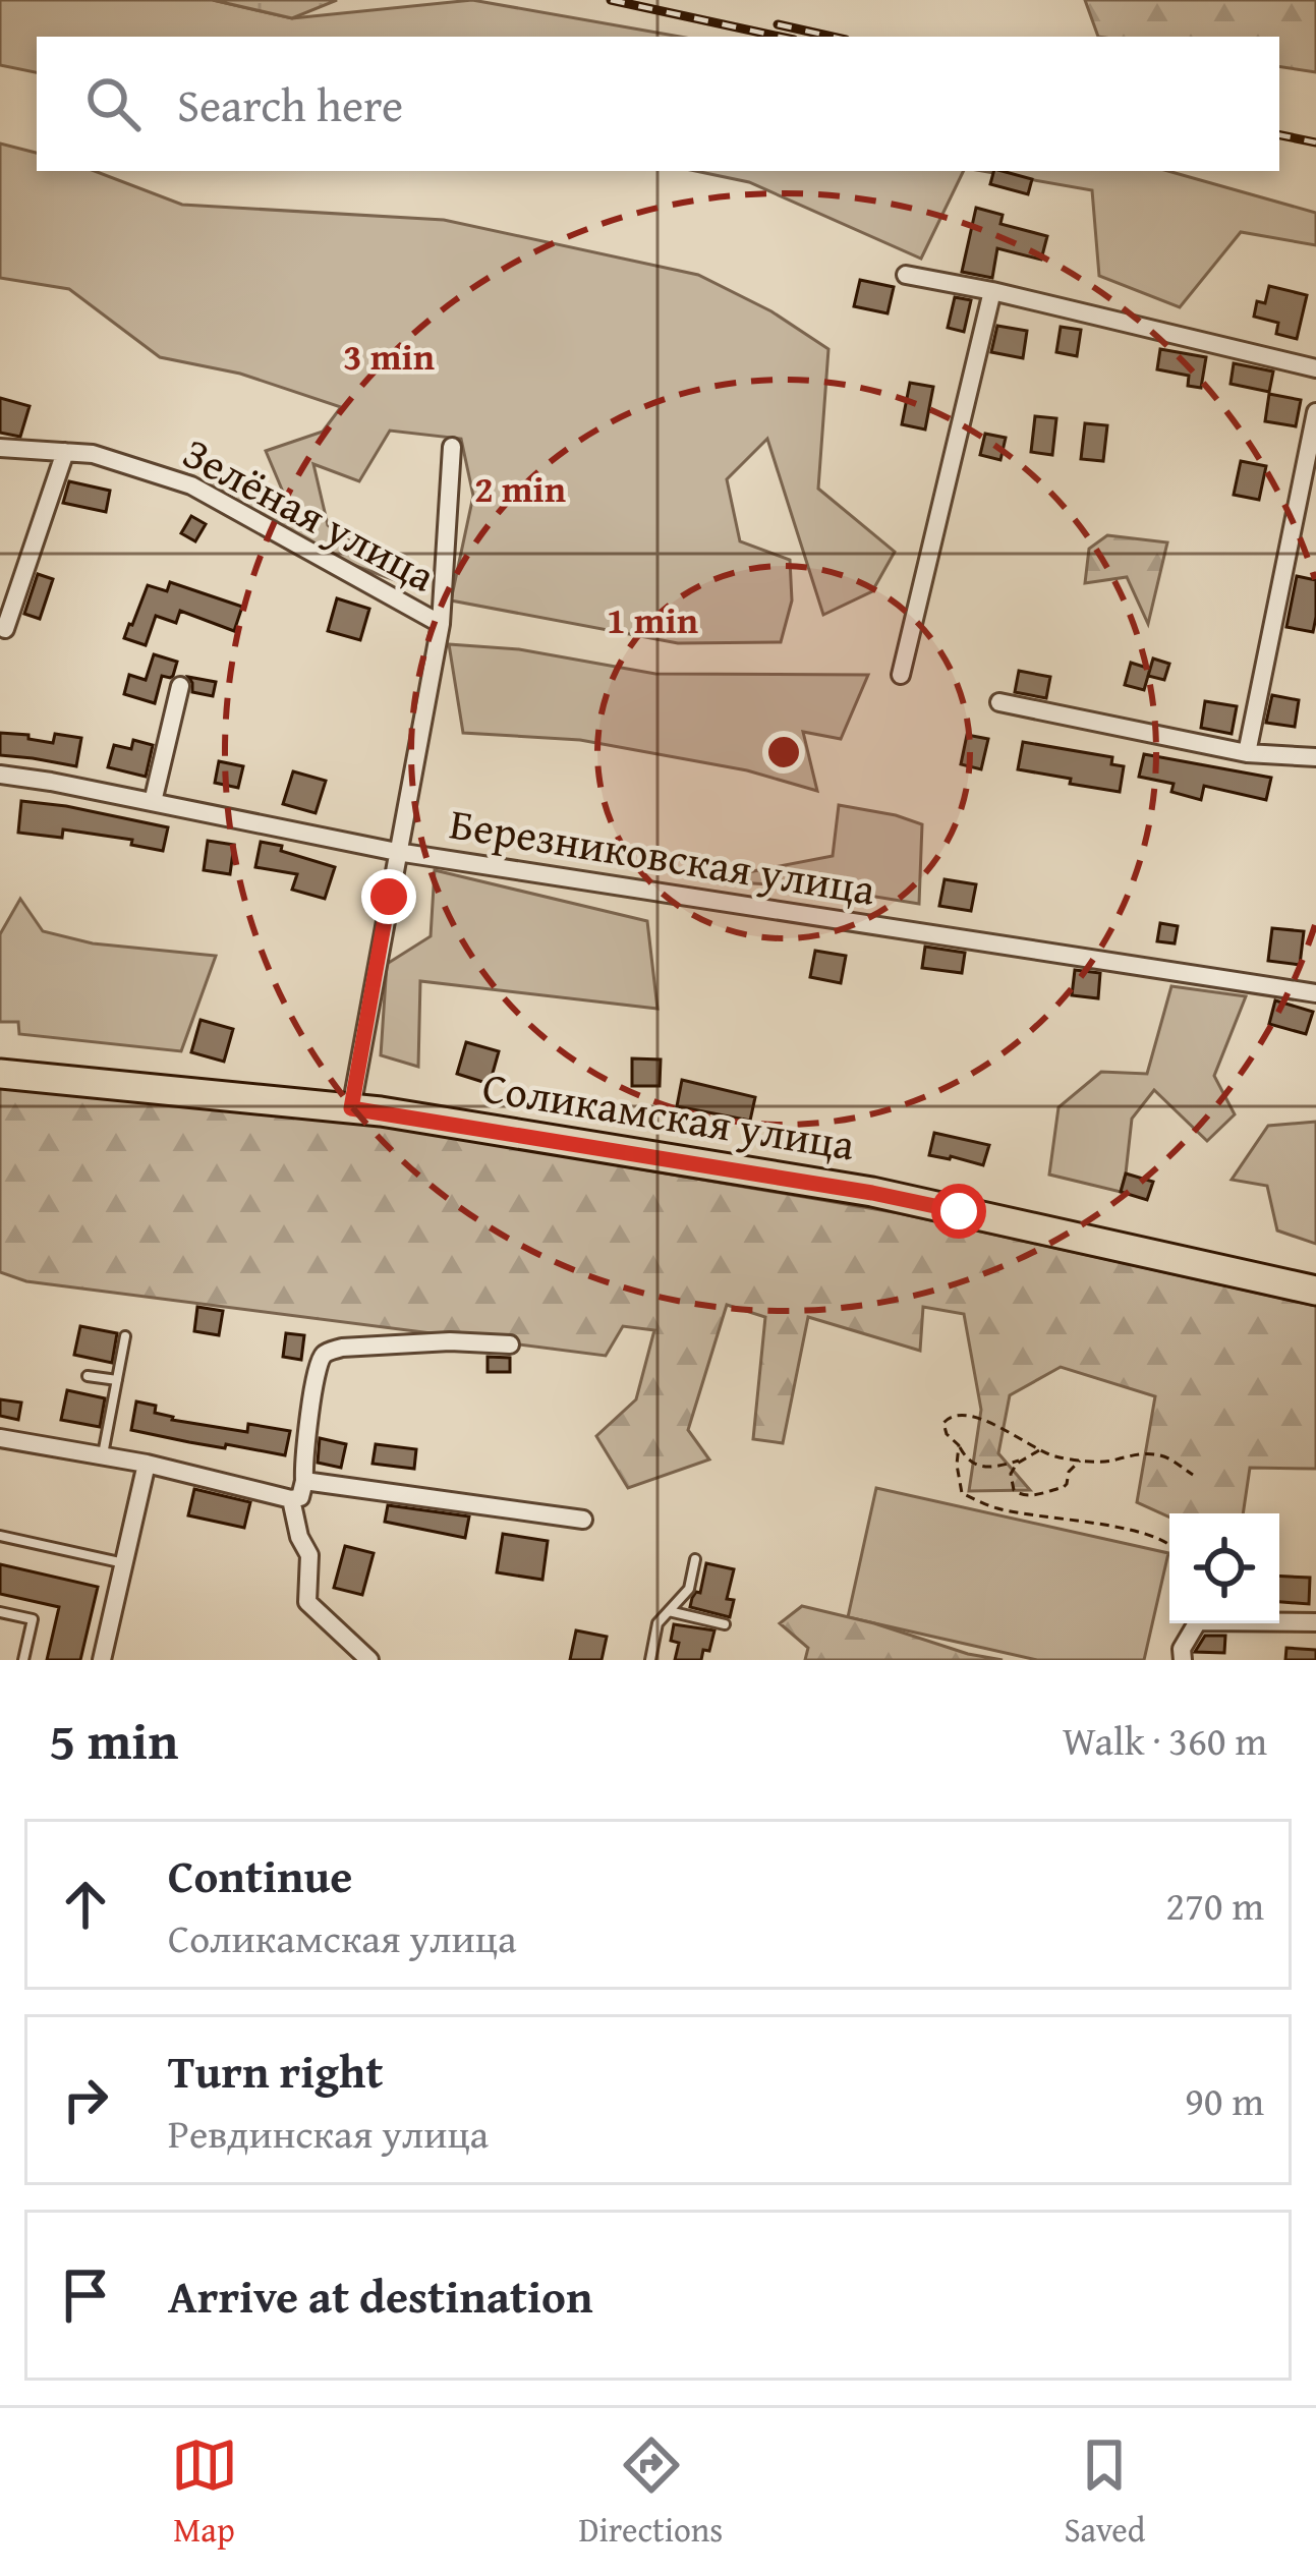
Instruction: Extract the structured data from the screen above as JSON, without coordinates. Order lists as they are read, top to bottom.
{
  "streets": {
    "main road": ["Соликамская улица"],
    "street": ["Зелёная улица", "Березниковская улица"]
  },
  "page": {
    "search": "Search here",
    "heading": ["5 min", "Walk · 360 m"],
    "list": [
      ["Continue", "Соликамская улица", "270 m"],
      ["Turn right", "Ревдинская улица", "90 m"],
      "Arrive at destination"
    ],
    "nav": ["Map", "Directions", "Saved"]
  },
  "rings": ["3 min", "2 min", "1 min"]
}
